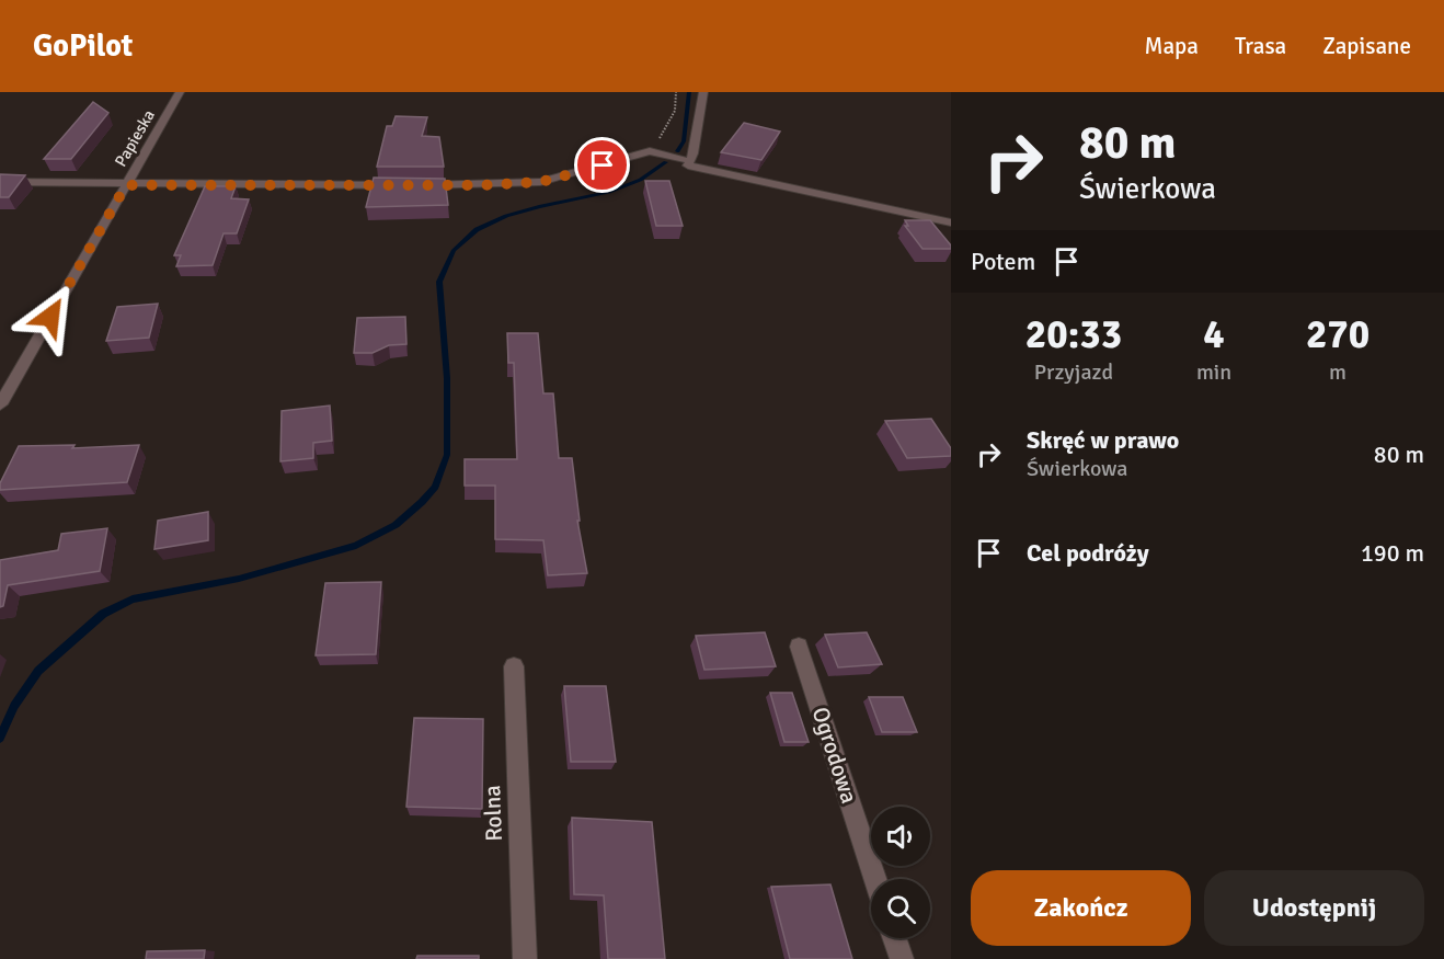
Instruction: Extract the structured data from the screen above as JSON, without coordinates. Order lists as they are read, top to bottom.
{
  "streets": {
    "street": ["Papieska", "Ogrodowa", "Rolna"]
  },
  "page": {
    "header": "GoPilot",
    "nav": ["Mapa", "Trasa", "Zapisane"],
    "turn": ["80 m", "Świerkowa"],
    "then": "Potem",
    "eta": [
      "20:33",
      "Przyjazd",
      "4",
      "min",
      "270",
      "m"
    ],
    "list": [
      {
        "name": "Skręć w prawo",
        "note": "Świerkowa",
        "value": "80 m"
      },
      {
        "name": "Cel podróży",
        "value": "190 m"
      }
    ],
    "buttons": ["Zakończ", "Udostępnij"]
  }
}
